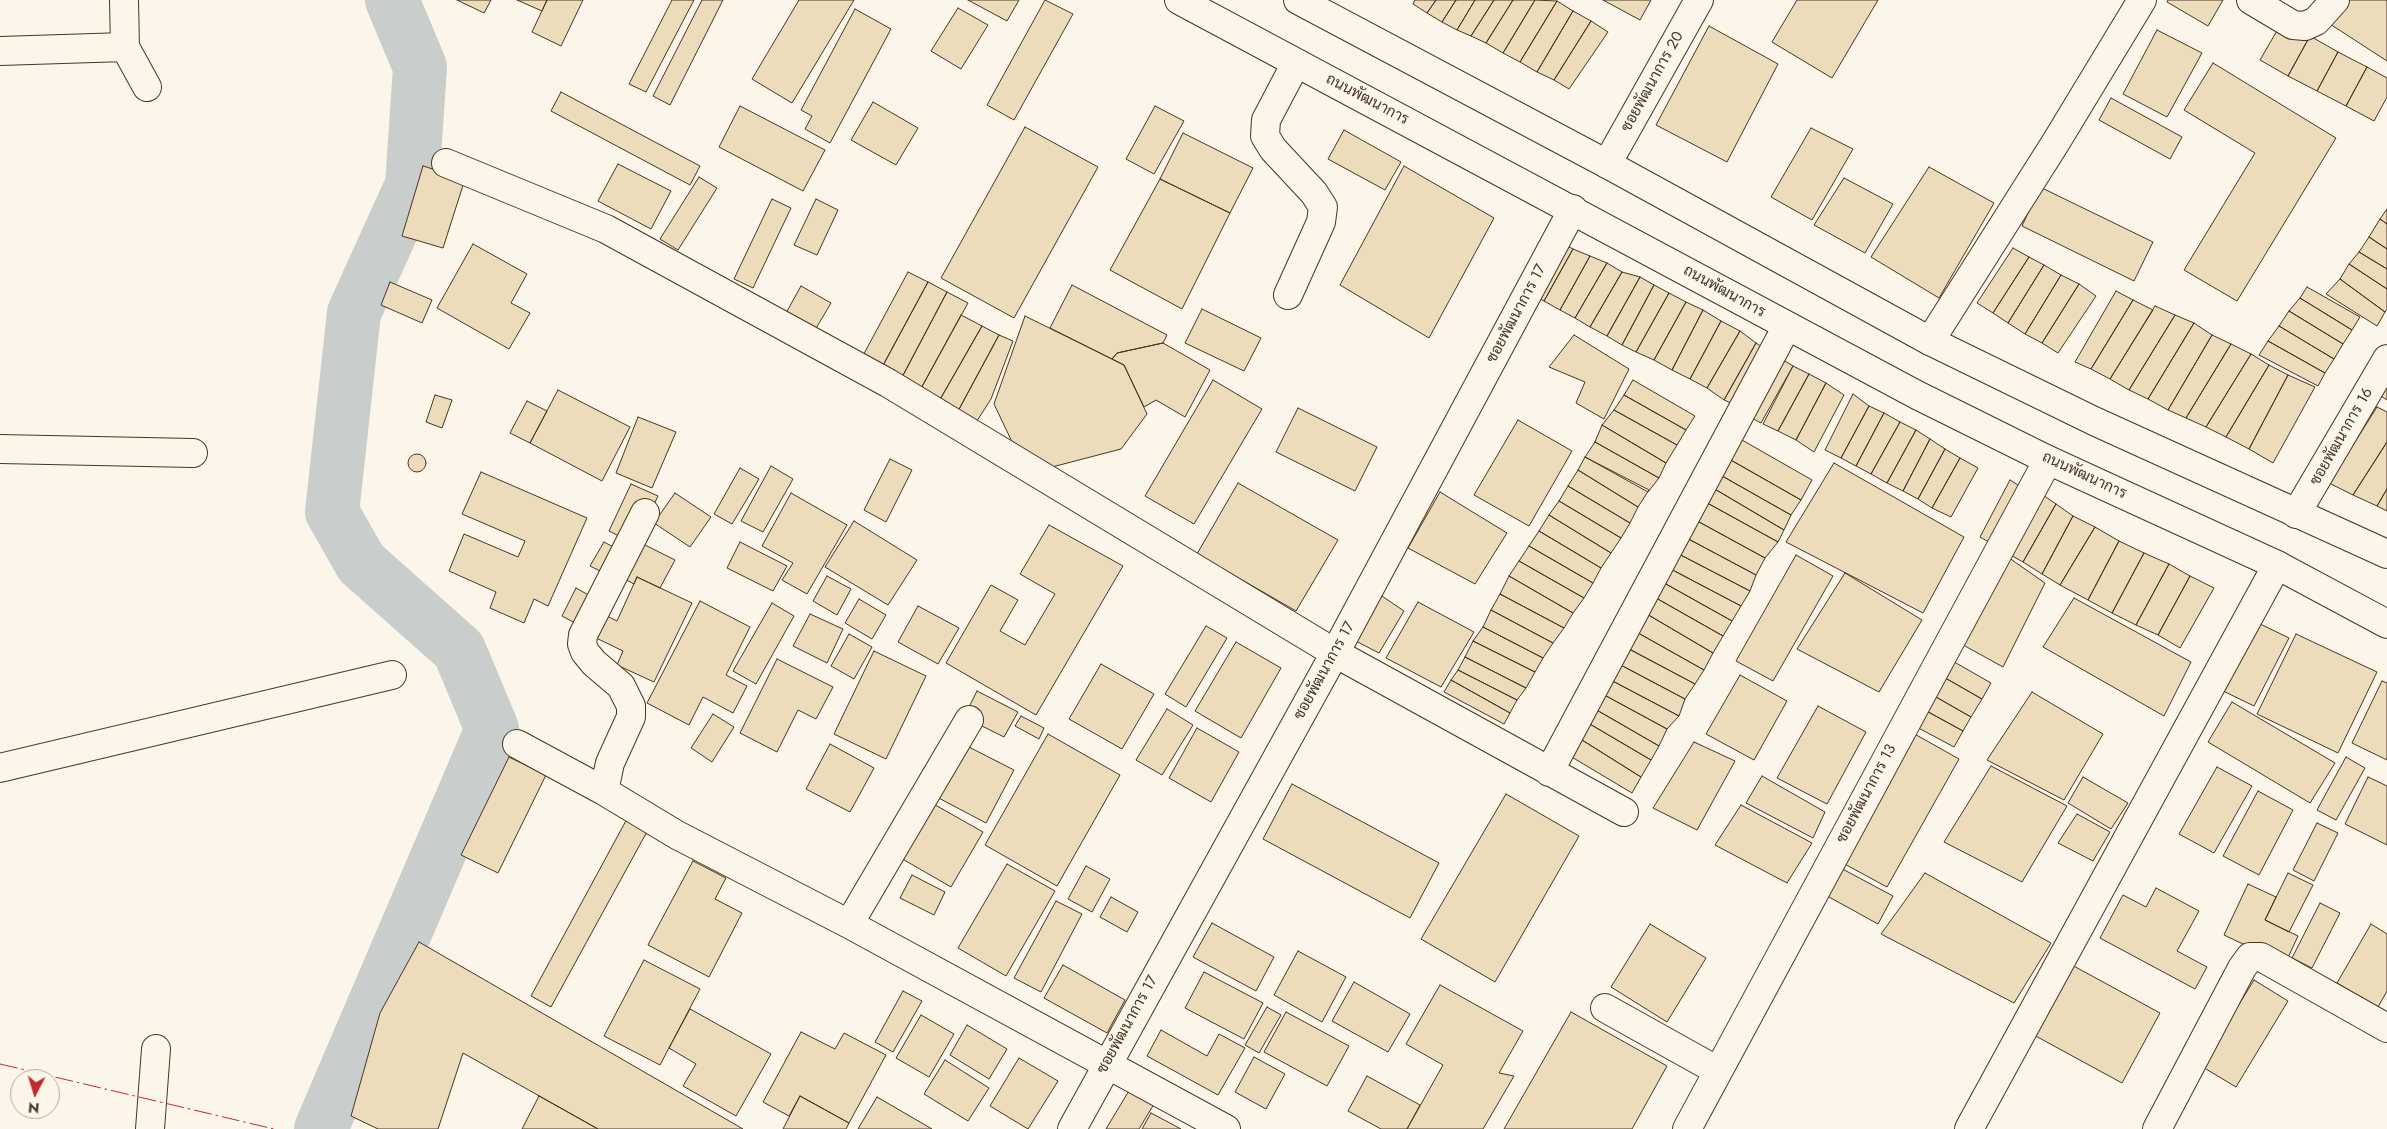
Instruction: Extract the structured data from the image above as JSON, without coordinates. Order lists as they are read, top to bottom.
{
  "streets": {
    "street": [
      "ซอยพัฒนาการ 20",
      "ถนนพัฒนาการ",
      "ซอยพัฒนาการ 17",
      "ซอยพัฒนาการ 16",
      "ซอยพัฒนาการ 13"
    ]
  },
  "crossings": [
    ["ถนนพัฒนาการ", "ซอยพัฒนาการ 17"],
    ["ถนนพัฒนาการ", "ซอยพัฒนาการ 13"]
  ],
  "north": "bottom"
}
